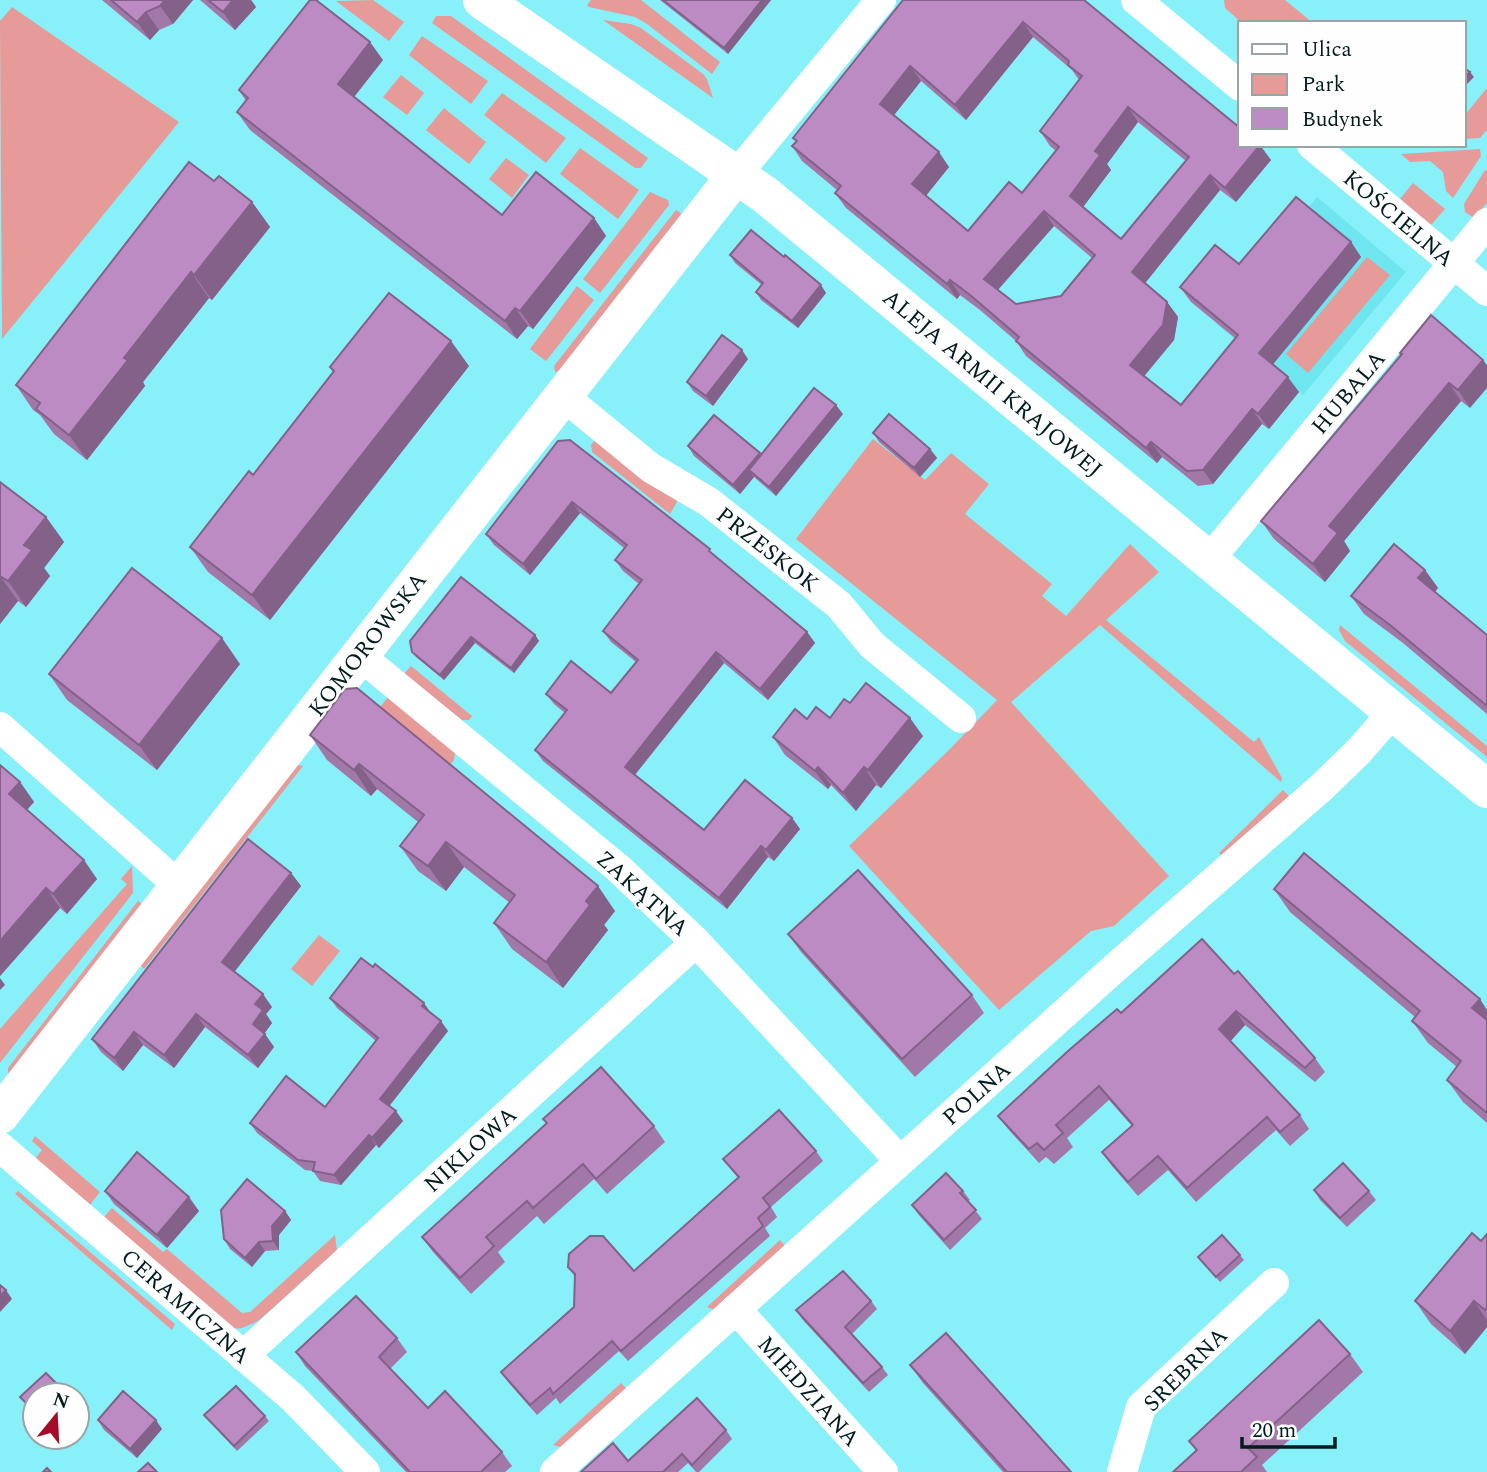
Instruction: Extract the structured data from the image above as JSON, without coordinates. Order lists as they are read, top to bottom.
{
  "streets": {
    "street": [
      "KOŚCIELNA",
      "ALEJA ARMII KRAJOWEJ",
      "HUBALA",
      "PRZESKOK",
      "KOMOROWSKA",
      "ZAKĄTNA",
      "POLNA",
      "NIKLOWA",
      "CERAMICZNA",
      "SREBRNA",
      "MIEDZIANA"
    ]
  },
  "crossings": [
    ["KOŚCIELNA", "HUBALA"],
    ["ALEJA ARMII KRAJOWEJ", "HUBALA"],
    ["ALEJA ARMII KRAJOWEJ", "KOMOROWSKA"],
    ["ALEJA ARMII KRAJOWEJ", "POLNA"],
    ["PRZESKOK", "KOMOROWSKA"],
    ["KOMOROWSKA", "ZAKĄTNA"],
    ["ZAKĄTNA", "POLNA"],
    ["ZAKĄTNA", "NIKLOWA"],
    ["POLNA", "MIEDZIANA"],
    ["NIKLOWA", "CERAMICZNA"]
  ],
  "legend": ["Ulica", "Park", "Budynek"],
  "scale_bar": "20 m",
  "north": "top"
}
